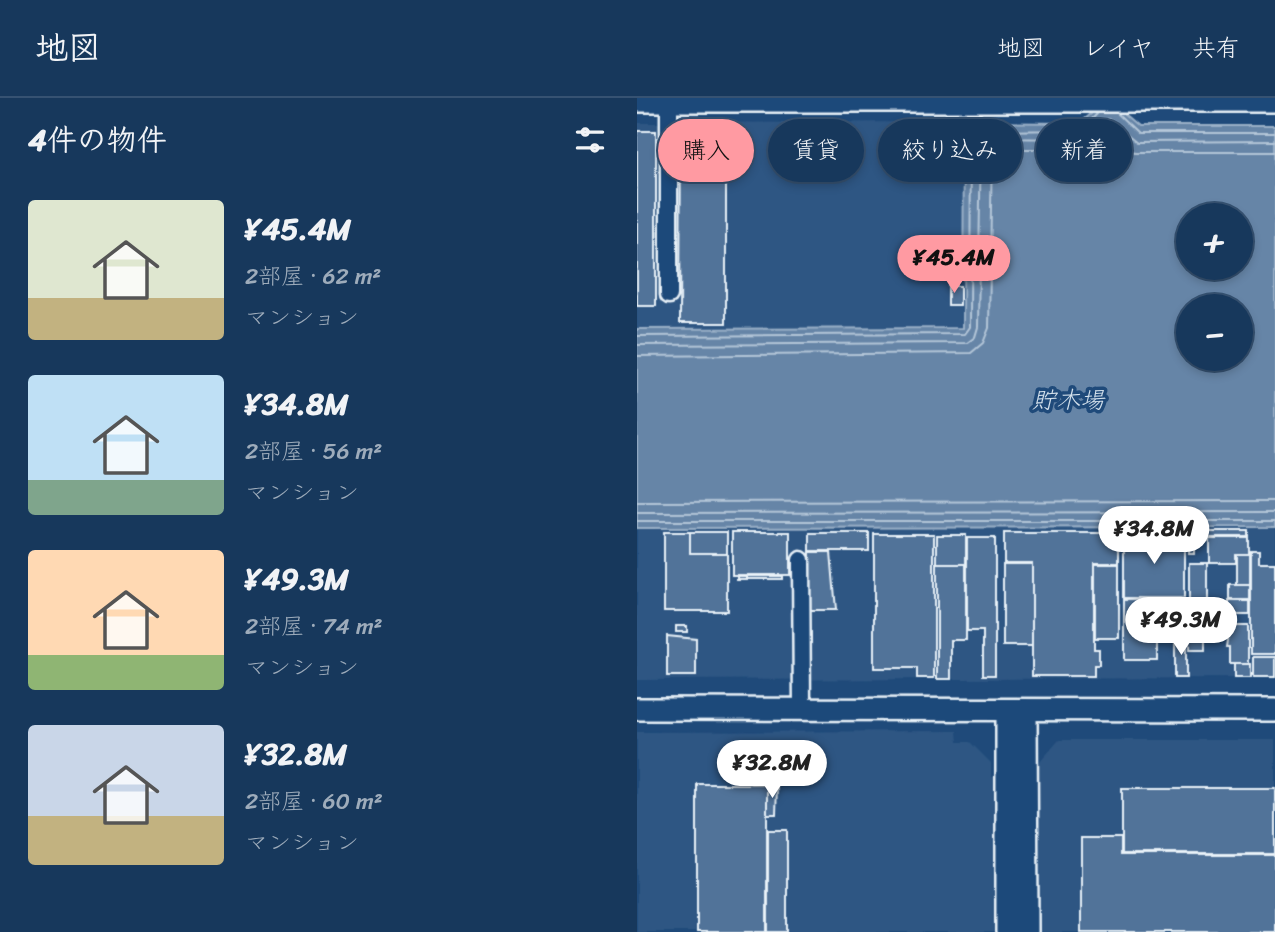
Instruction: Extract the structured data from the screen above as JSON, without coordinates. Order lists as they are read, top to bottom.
{
  "water": ["貯木場"],
  "page": {
    "header": "地図",
    "nav": ["地図", "レイヤ", "共有"],
    "heading": "4件の物件",
    "chip": [
      "購入",
      "賃貸",
      "絞り込み",
      "新着"
    ],
    "list": [
      {
        "name": "¥45.4M",
        "note": "2部屋 · 62 m² · マンション"
      },
      {
        "name": "¥34.8M",
        "note": "2部屋 · 56 m² · マンション"
      },
      {
        "name": "¥49.3M",
        "note": "2部屋 · 74 m² · マンション"
      },
      {
        "name": "¥32.8M",
        "note": "2部屋 · 60 m² · マンション"
      }
    ],
    "map_buttons": ["+", "−"],
    "price": [
      "¥45.4M",
      "¥34.8M",
      "¥49.3M",
      "¥32.8M"
    ]
  }
}
